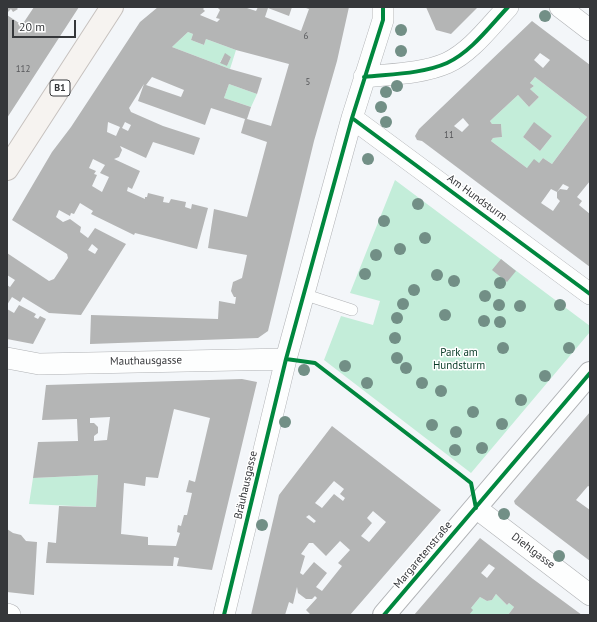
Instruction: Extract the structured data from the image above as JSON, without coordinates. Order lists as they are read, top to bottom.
{
  "streets": {
    "main road": ["B1"],
    "street": [
      "Am Hundsturm",
      "Mauthausgasse",
      "Bräuhausgasse",
      "Diehlgasse",
      "Margaretenstraße"
    ]
  },
  "crossings": [
    ["Mauthausgasse", "Bräuhausgasse"],
    ["Diehlgasse", "Margaretenstraße"]
  ],
  "parks": ["Park am Hundsturm"],
  "house_numbers": [
    "6",
    "112",
    "5",
    "11"
  ],
  "scale_bar": "20 m"
}
